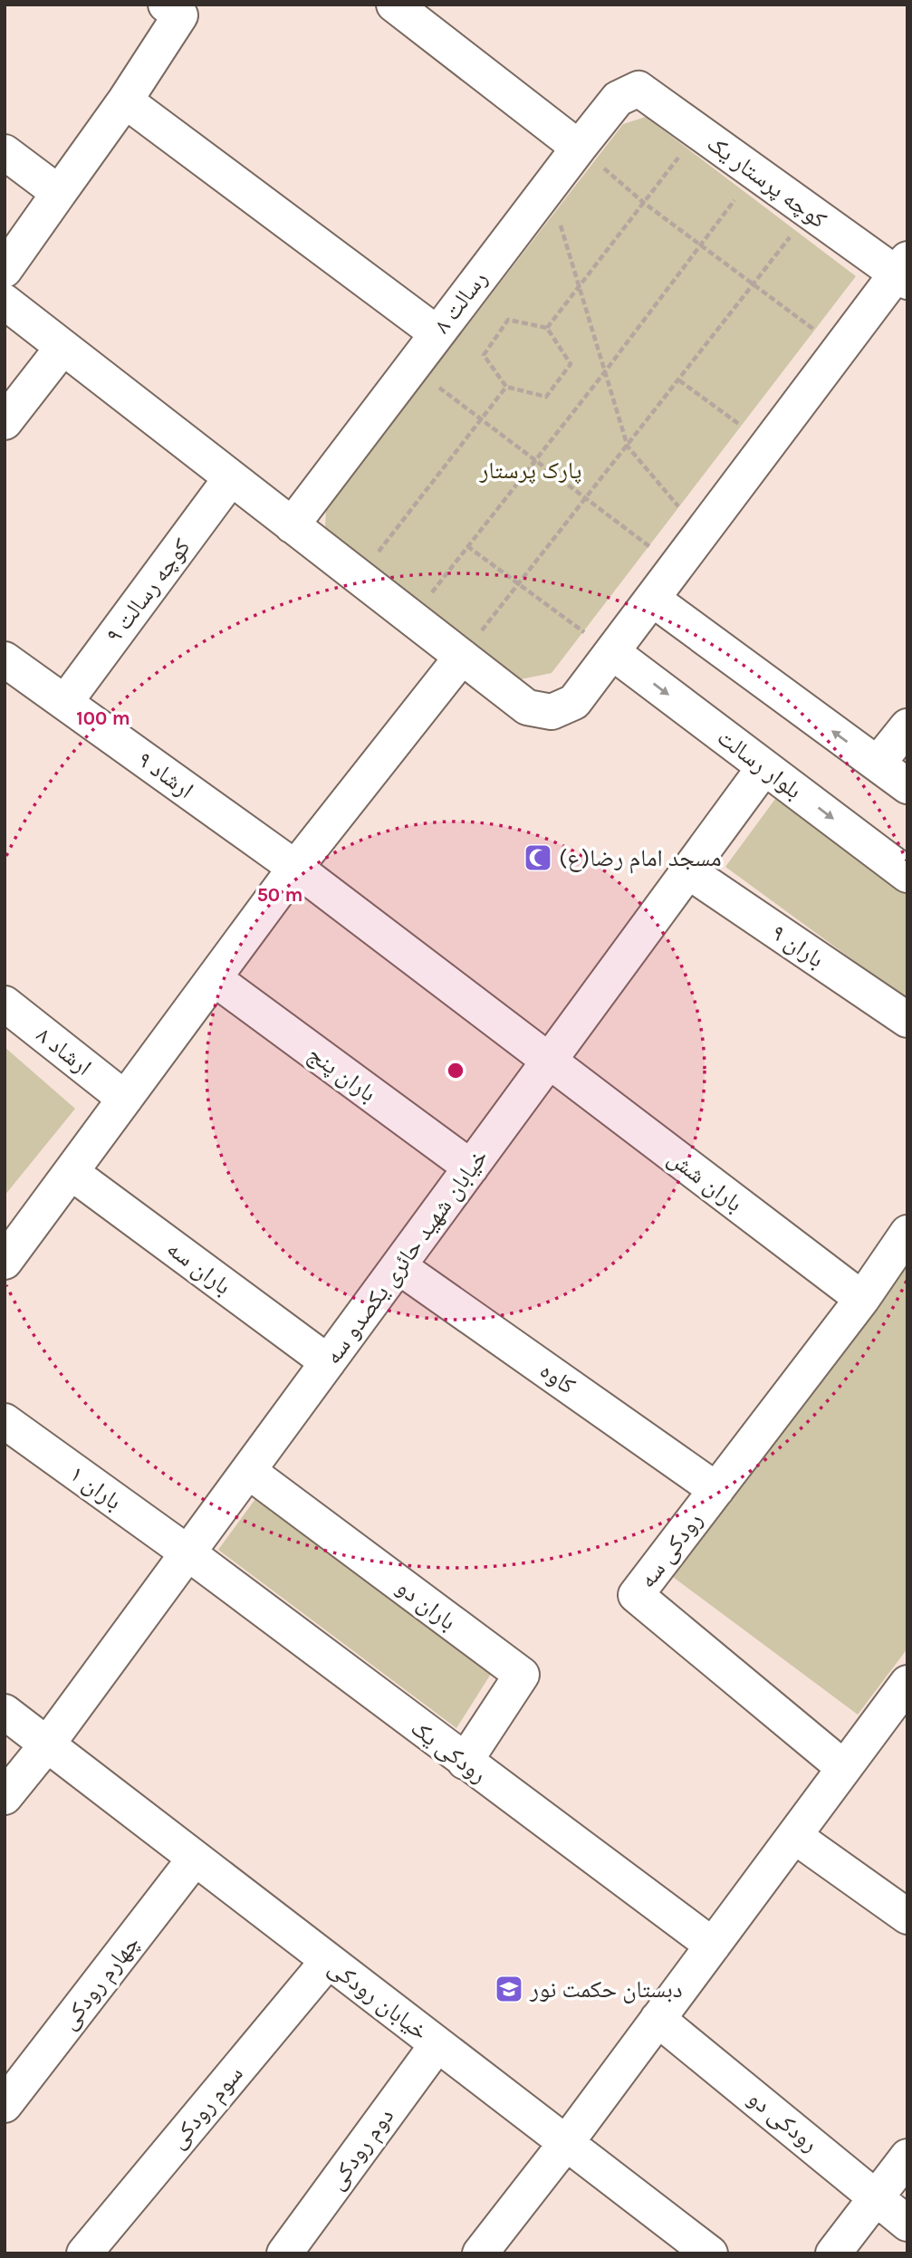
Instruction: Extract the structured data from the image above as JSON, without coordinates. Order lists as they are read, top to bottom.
{
  "streets": {
    "street": [
      "کوچه پرستار یک",
      "رسالت ۸",
      "کوچه رسالت ۹",
      "بلوار رسالت",
      "ارشاد ۹",
      "باران ۹",
      "ارشاد ۸",
      "باران پنج",
      "باران شش",
      "خیابان شهید حائری یکصدو سه",
      "باران سه",
      "کاوه",
      "باران ۱",
      "رودکی سه",
      "باران دو",
      "رودکی یک",
      "چهارم رودکی",
      "خیابان رودکی",
      "سوم رودکی",
      "رودکی دو",
      "دوم رودکی"
    ]
  },
  "crossings": [
    ["کوچه پرستار یک", "رسالت ۸"],
    ["کوچه رسالت ۹", "ارشاد ۹"],
    ["بلوار رسالت", "خیابان شهید حائری یکصدو سه"],
    ["ارشاد ۹", "باران شش"],
    ["ارشاد ۹", "خیابان شهید حائری یکصدو سه"],
    ["باران ۹", "خیابان شهید حائری یکصدو سه"],
    ["باران پنج", "خیابان شهید حائری یکصدو سه"],
    ["باران شش", "خیابان شهید حائری یکصدو سه"],
    ["باران شش", "رودکی سه"],
    ["خیابان شهید حائری یکصدو سه", "باران سه"],
    ["خیابان شهید حائری یکصدو سه", "کاوه"],
    ["خیابان شهید حائری یکصدو سه", "باران ۱"],
    ["خیابان شهید حائری یکصدو سه", "باران دو"],
    ["خیابان شهید حائری یکصدو سه", "رودکی یک"],
    ["خیابان شهید حائری یکصدو سه", "خیابان رودکی"],
    ["کاوه", "رودکی سه"],
    ["باران ۱", "رودکی یک"],
    ["باران دو", "رودکی یک"],
    ["چهارم رودکی", "خیابان رودکی"],
    ["خیابان رودکی", "سوم رودکی"],
    ["خیابان رودکی", "دوم رودکی"]
  ],
  "parks": ["پارک پرستار"],
  "places": {
    "mosque": ["مسجد امام رضا(ع)"],
    "school or university": ["دبستان حکمت نور"]
  },
  "rings": ["100 m", "50 m"]
}
